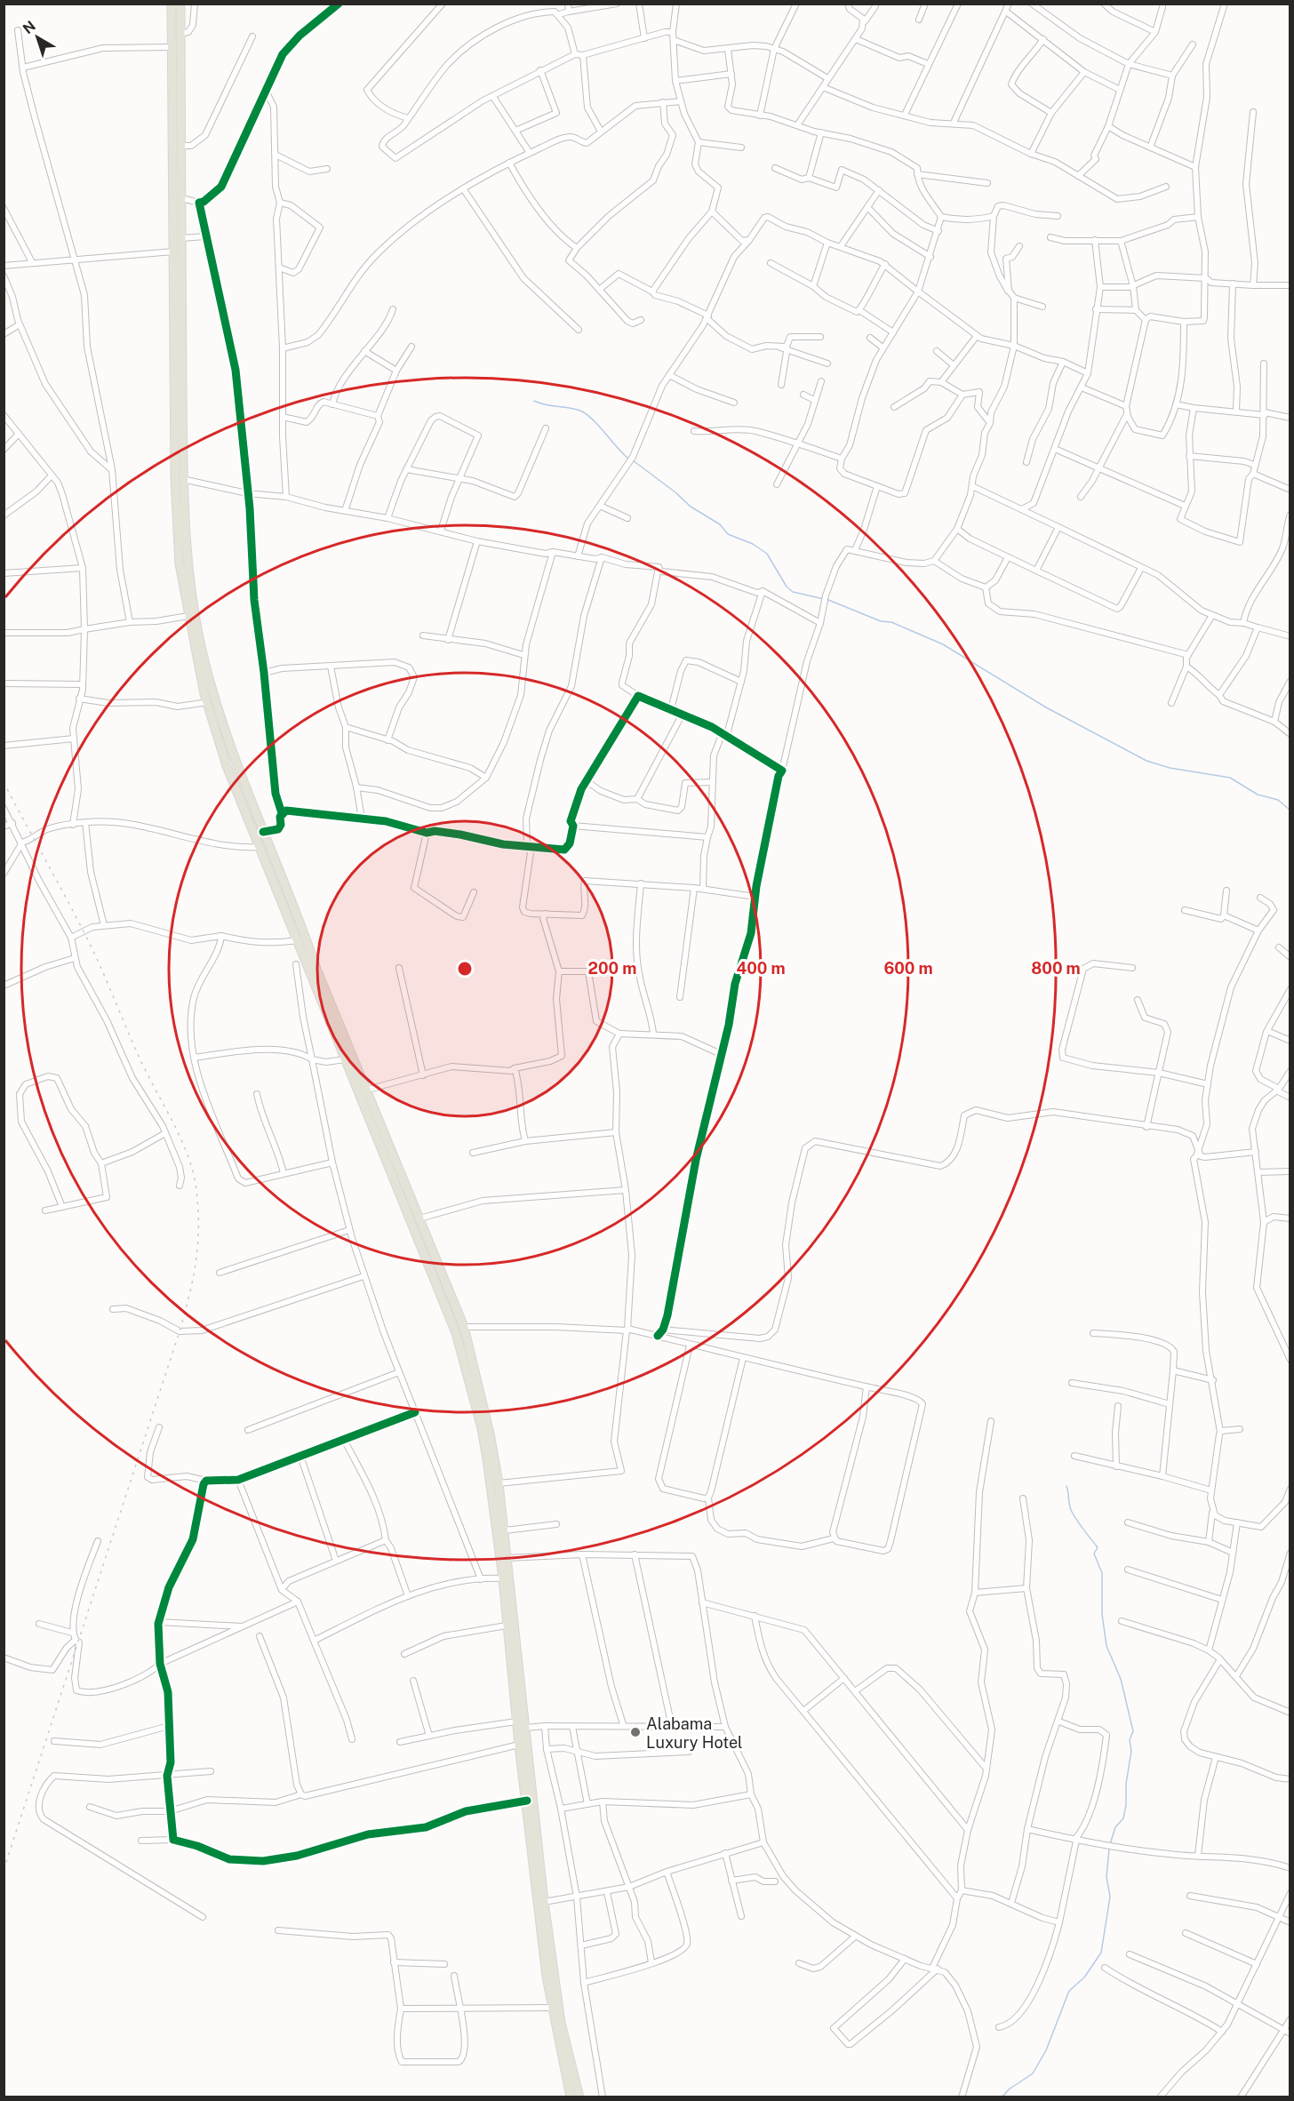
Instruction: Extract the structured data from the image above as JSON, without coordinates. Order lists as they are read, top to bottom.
{
  "places": ["Alabama Luxury Hotel"],
  "north": "top left",
  "rings": [
    "200 m",
    "400 m",
    "600 m",
    "800 m"
  ]
}
